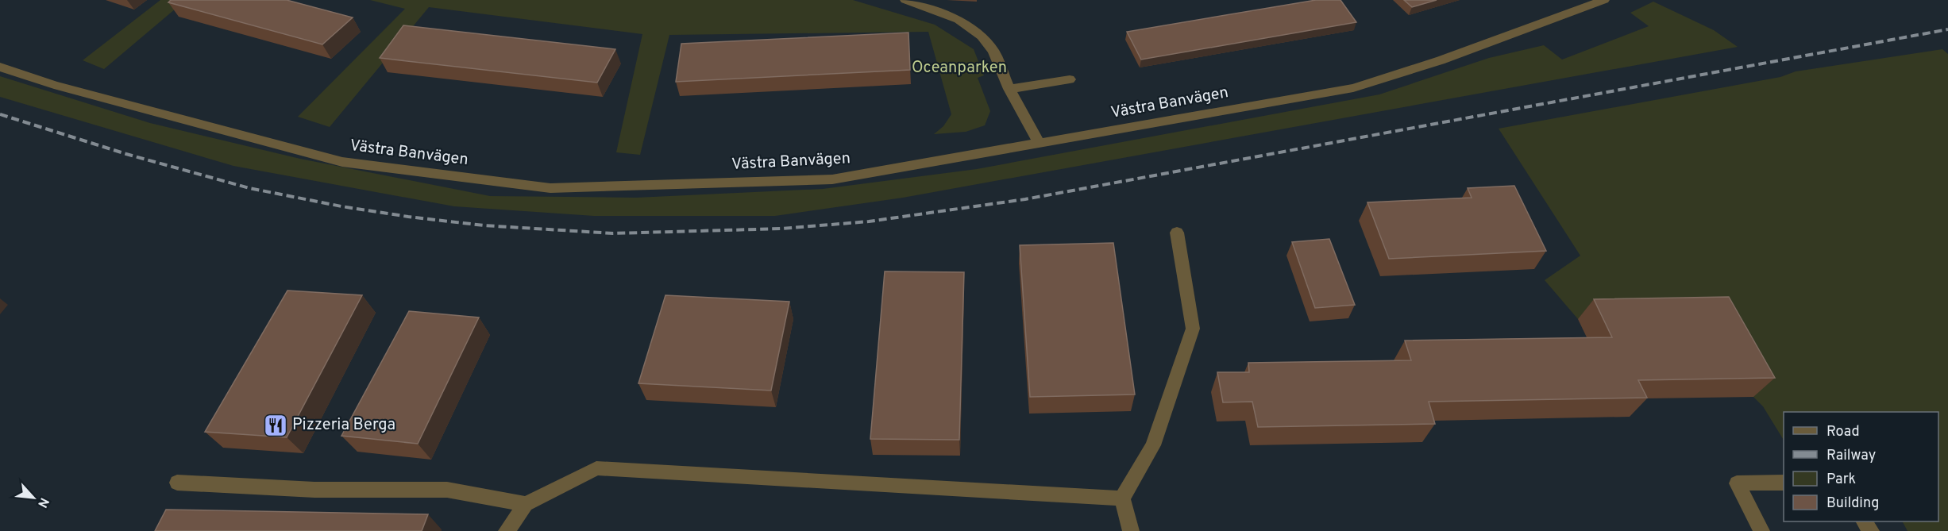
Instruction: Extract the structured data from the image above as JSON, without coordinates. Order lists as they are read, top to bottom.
{
  "streets": {
    "street": ["Västra Banvägen"]
  },
  "parks": ["Oceanparken"],
  "places": {
    "restaurant": ["Pizzeria Berga"]
  },
  "legend": [
    "Road",
    "Railway",
    "Park",
    "Building"
  ],
  "north": "bottom right"
}
